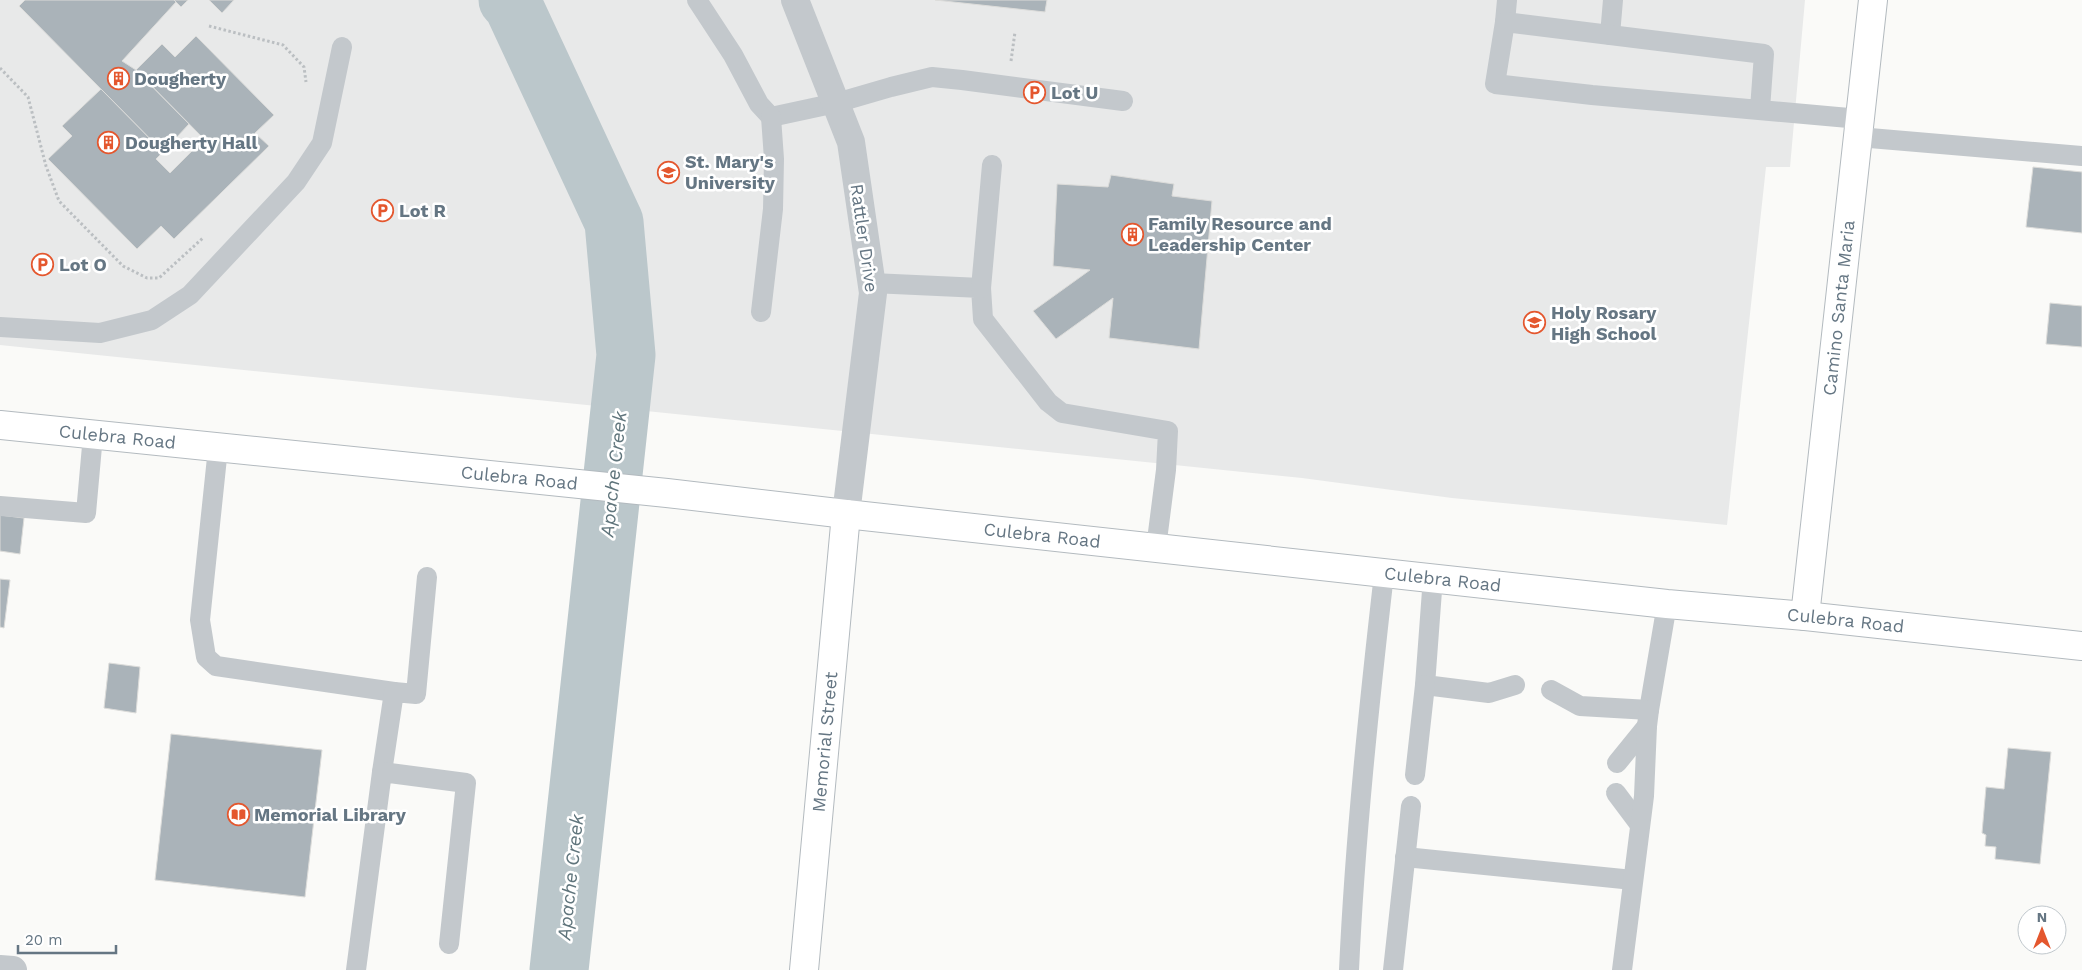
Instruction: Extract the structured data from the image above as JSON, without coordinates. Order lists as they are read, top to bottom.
{
  "streets": {
    "main road": ["Camino Santa Maria", "Culebra Road", "Memorial Street"],
    "street": ["Rattler Drive"]
  },
  "crossings": [
    ["Rattler Drive", "Culebra Road"],
    ["Rattler Drive", "Memorial Street"],
    ["Camino Santa Maria", "Culebra Road"],
    ["Culebra Road", "Memorial Street"]
  ],
  "water": ["Apache Creek"],
  "places": {
    "building": ["Dougherty", "Dougherty Hall", "Family Resource and Leadership Center"],
    "parking": ["Lot U", "Lot R", "Lot O"],
    "school or university": ["St. Mary's University", "Holy Rosary High School"],
    "library": ["Memorial Library"]
  },
  "scale_bar": "20 m",
  "north": "top"
}
